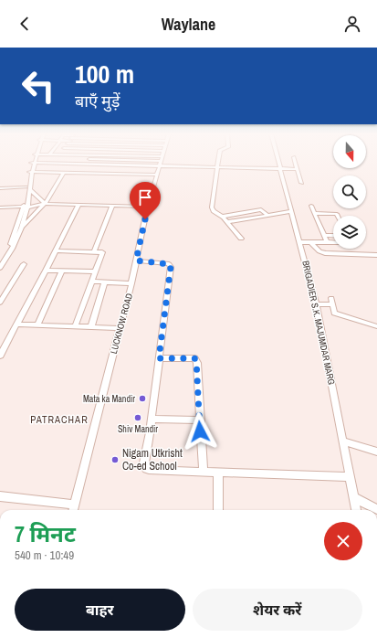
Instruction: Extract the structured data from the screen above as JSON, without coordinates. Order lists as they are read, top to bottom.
{
  "streets": {
    "street": ["BRIGADIER S.K. MAJUMDAR MARG", "LUCKNOW ROAD"]
  },
  "districts": ["PATRACHAR"],
  "places": ["Mata ka Mandir", "Shiv Mandir", "Nigam Utkrisht Co-ed School"],
  "north": "bottom",
  "page": {
    "header": "Waylane",
    "turn": ["100 m", "बाएँ मुड़ें"],
    "heading": ["7 मिनट", "540 m · 10:49"],
    "buttons": ["बाहर", "शेयर करें"]
  }
}
